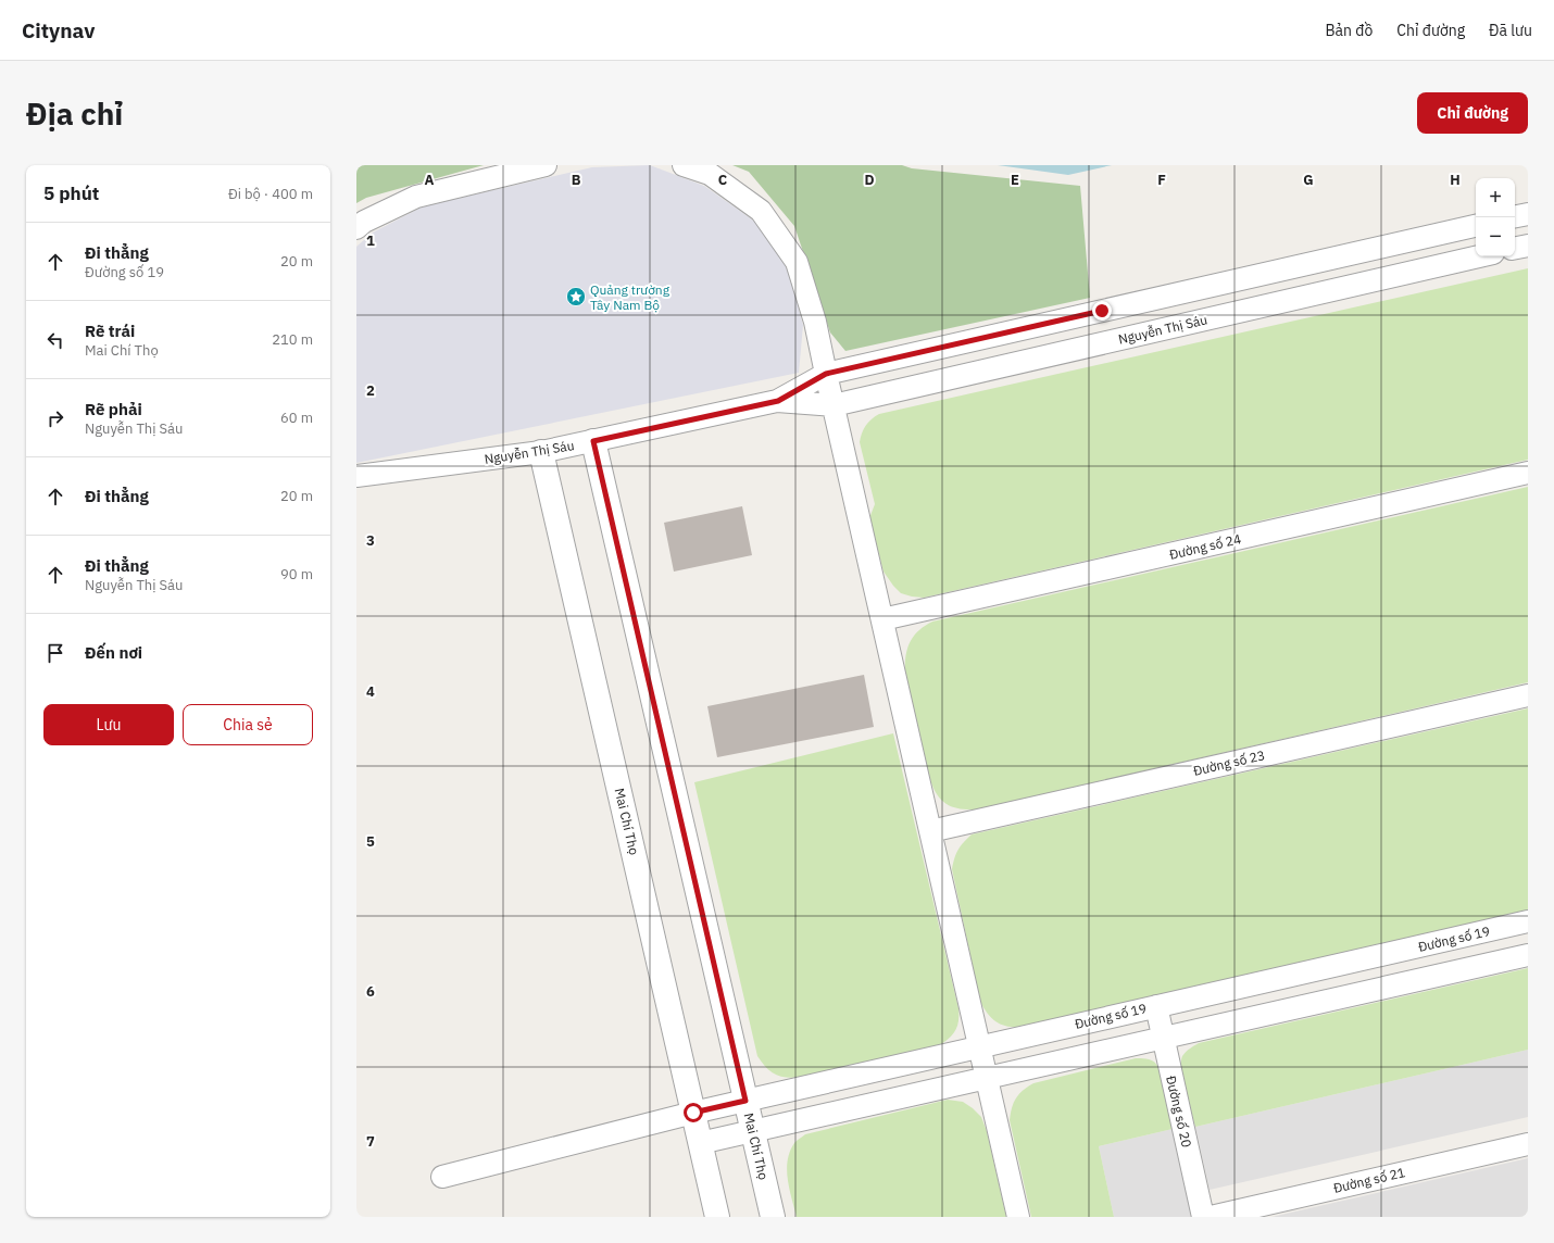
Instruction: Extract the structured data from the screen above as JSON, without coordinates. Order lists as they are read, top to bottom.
{
  "streets": {
    "street": [
      "Nguyễn Thị Sáu",
      "Đường số 24",
      "Đường số 23",
      "Mai Chí Thọ",
      "Đường số 19",
      "Đường số 20",
      "Đường số 21"
    ]
  },
  "crossings": [
    ["Nguyễn Thị Sáu", "Mai Chí Thọ"],
    ["Mai Chí Thọ", "Đường số 19"],
    ["Đường số 19", "Đường số 20"]
  ],
  "places": {
    "place": ["Quảng trường Tây Nam Bộ"]
  },
  "page": {
    "header": "Citynav",
    "nav": ["Bản đồ", "Chỉ đường", "Đã lưu"],
    "buttons": [
      "Chỉ đường",
      ["Lưu", "Chia sẻ"]
    ],
    "title": "Địa chỉ",
    "heading": ["5 phút", "Đi bộ · 400 m"],
    "map_buttons": ["+", "−"],
    "list": [
      ["Đi thẳng", "Đường số 19", "20 m"],
      ["Rẽ trái", "Mai Chí Thọ", "210 m"],
      ["Rẽ phải", "Nguyễn Thị Sáu", "60 m"],
      ["Đi thẳng", "20 m"],
      ["Đi thẳng", "Nguyễn Thị Sáu", "90 m"],
      "Đến nơi"
    ]
  },
  "grid": {
    "columns": [
      "A",
      "B",
      "C",
      "D",
      "E",
      "F",
      "G",
      "H"
    ],
    "rows": [
      "1",
      "2",
      "3",
      "4",
      "5",
      "6",
      "7"
    ]
  }
}
